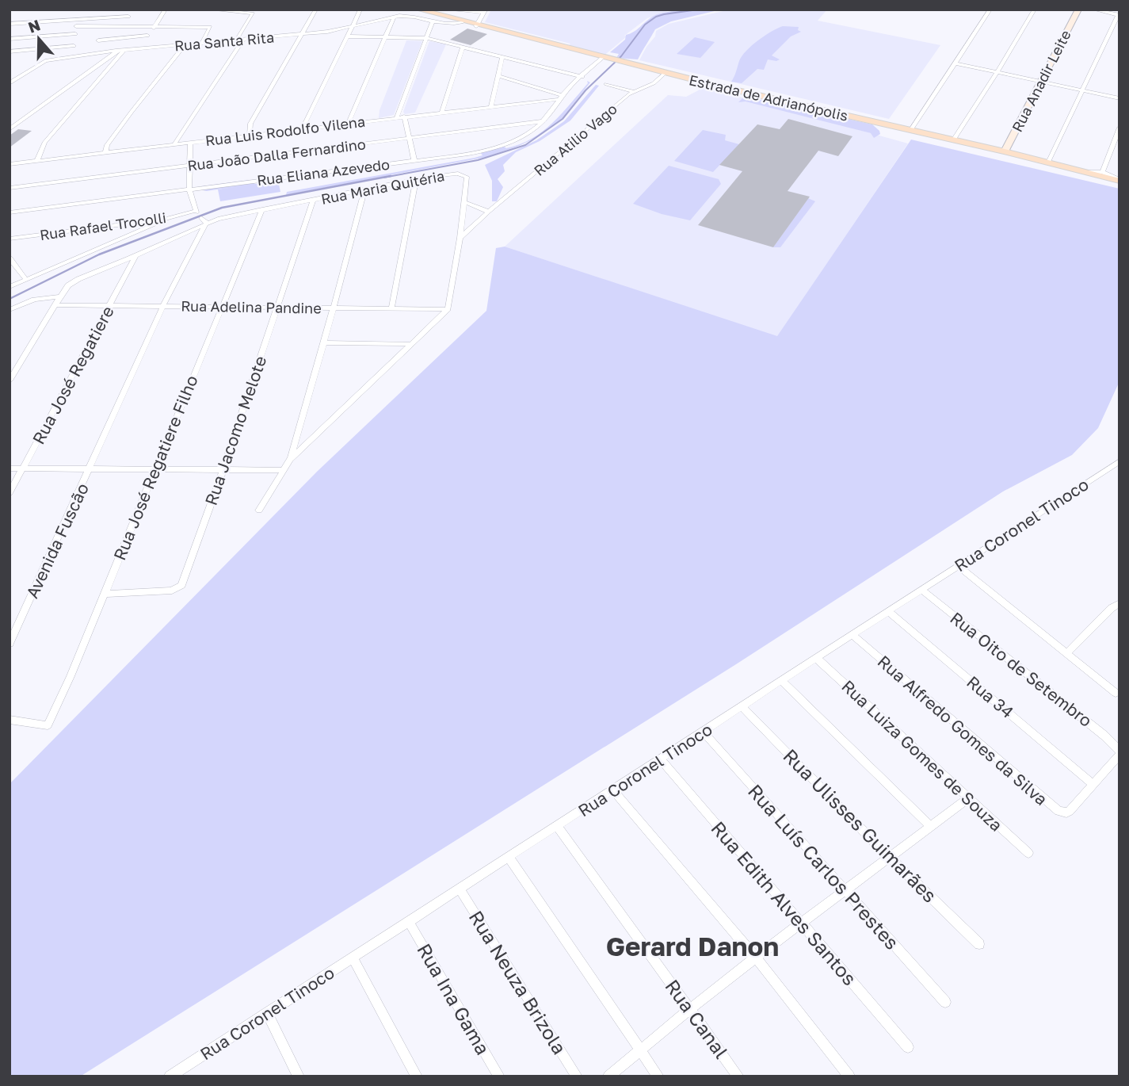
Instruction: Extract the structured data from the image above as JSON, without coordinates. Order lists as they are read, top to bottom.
{
  "streets": {
    "main road": ["Rua Anadir Leite", "Estrada de Adrianópolis"],
    "street": [
      "Rua Santa Rita",
      "Rua Luis Rodolfo Vilena",
      "Rua Atilio Vago",
      "Rua João Dalla Fernardino",
      "Rua Eliana Azevedo",
      "Rua Maria Quitéria",
      "Rua Rafael Trocolli",
      "Rua Adelina Pandine",
      "Rua José Regatiere",
      "Rua Jacomo Melote",
      "Rua José Regatiere Filho",
      "Rua Coronel Tinoco",
      "Avenida Fuscão",
      "Rua Oito de Setembro",
      "Rua 34",
      "Rua Alfredo Gomes da Silva",
      "Rua Luiza Gomes de Souza",
      "Rua Ulisses Guimarães",
      "Rua Luís Carlos Prestes",
      "Rua Edith Alves Santos",
      "Rua Neuza Brizola",
      "Rua Ina Gama",
      "Rua Canal"
    ]
  },
  "crossings": [
    ["Rua Santa Rita", "Estrada de Adrianópolis"],
    ["Rua Anadir Leite", "Estrada de Adrianópolis"],
    ["Estrada de Adrianópolis", "Rua Atilio Vago"],
    ["Estrada de Adrianópolis", "Rua Eliana Azevedo"],
    ["Rua Luis Rodolfo Vilena", "Rua Eliana Azevedo"],
    ["Rua Atilio Vago", "Rua Maria Quitéria"],
    ["Rua João Dalla Fernardino", "Rua Eliana Azevedo"],
    ["Rua Eliana Azevedo", "Rua Rafael Trocolli"],
    ["Rua Maria Quitéria", "Rua Adelina Pandine"],
    ["Rua Maria Quitéria", "Rua José Regatiere"],
    ["Rua Maria Quitéria", "Rua Jacomo Melote"],
    ["Rua Maria Quitéria", "Rua José Regatiere Filho"],
    ["Rua Maria Quitéria", "Avenida Fuscão"],
    ["Rua Adelina Pandine", "Rua José Regatiere"],
    ["Rua Adelina Pandine", "Rua Jacomo Melote"],
    ["Rua Adelina Pandine", "Rua José Regatiere Filho"],
    ["Rua Adelina Pandine", "Avenida Fuscão"],
    ["Rua Jacomo Melote", "Rua José Regatiere Filho"],
    ["Rua Coronel Tinoco", "Rua Oito de Setembro"],
    ["Rua Coronel Tinoco", "Rua 34"],
    ["Rua Coronel Tinoco", "Rua Alfredo Gomes da Silva"],
    ["Rua Coronel Tinoco", "Rua Luiza Gomes de Souza"],
    ["Rua Coronel Tinoco", "Rua Ulisses Guimarães"],
    ["Rua Coronel Tinoco", "Rua Luís Carlos Prestes"],
    ["Rua Coronel Tinoco", "Rua Edith Alves Santos"],
    ["Rua Coronel Tinoco", "Rua Neuza Brizola"],
    ["Rua Coronel Tinoco", "Rua Ina Gama"],
    ["Rua Coronel Tinoco", "Rua Canal"],
    ["Rua Oito de Setembro", "Rua Alfredo Gomes da Silva"],
    ["Rua 34", "Rua Alfredo Gomes da Silva"]
  ],
  "districts": ["Gerard Danon"],
  "north": "top"
}
